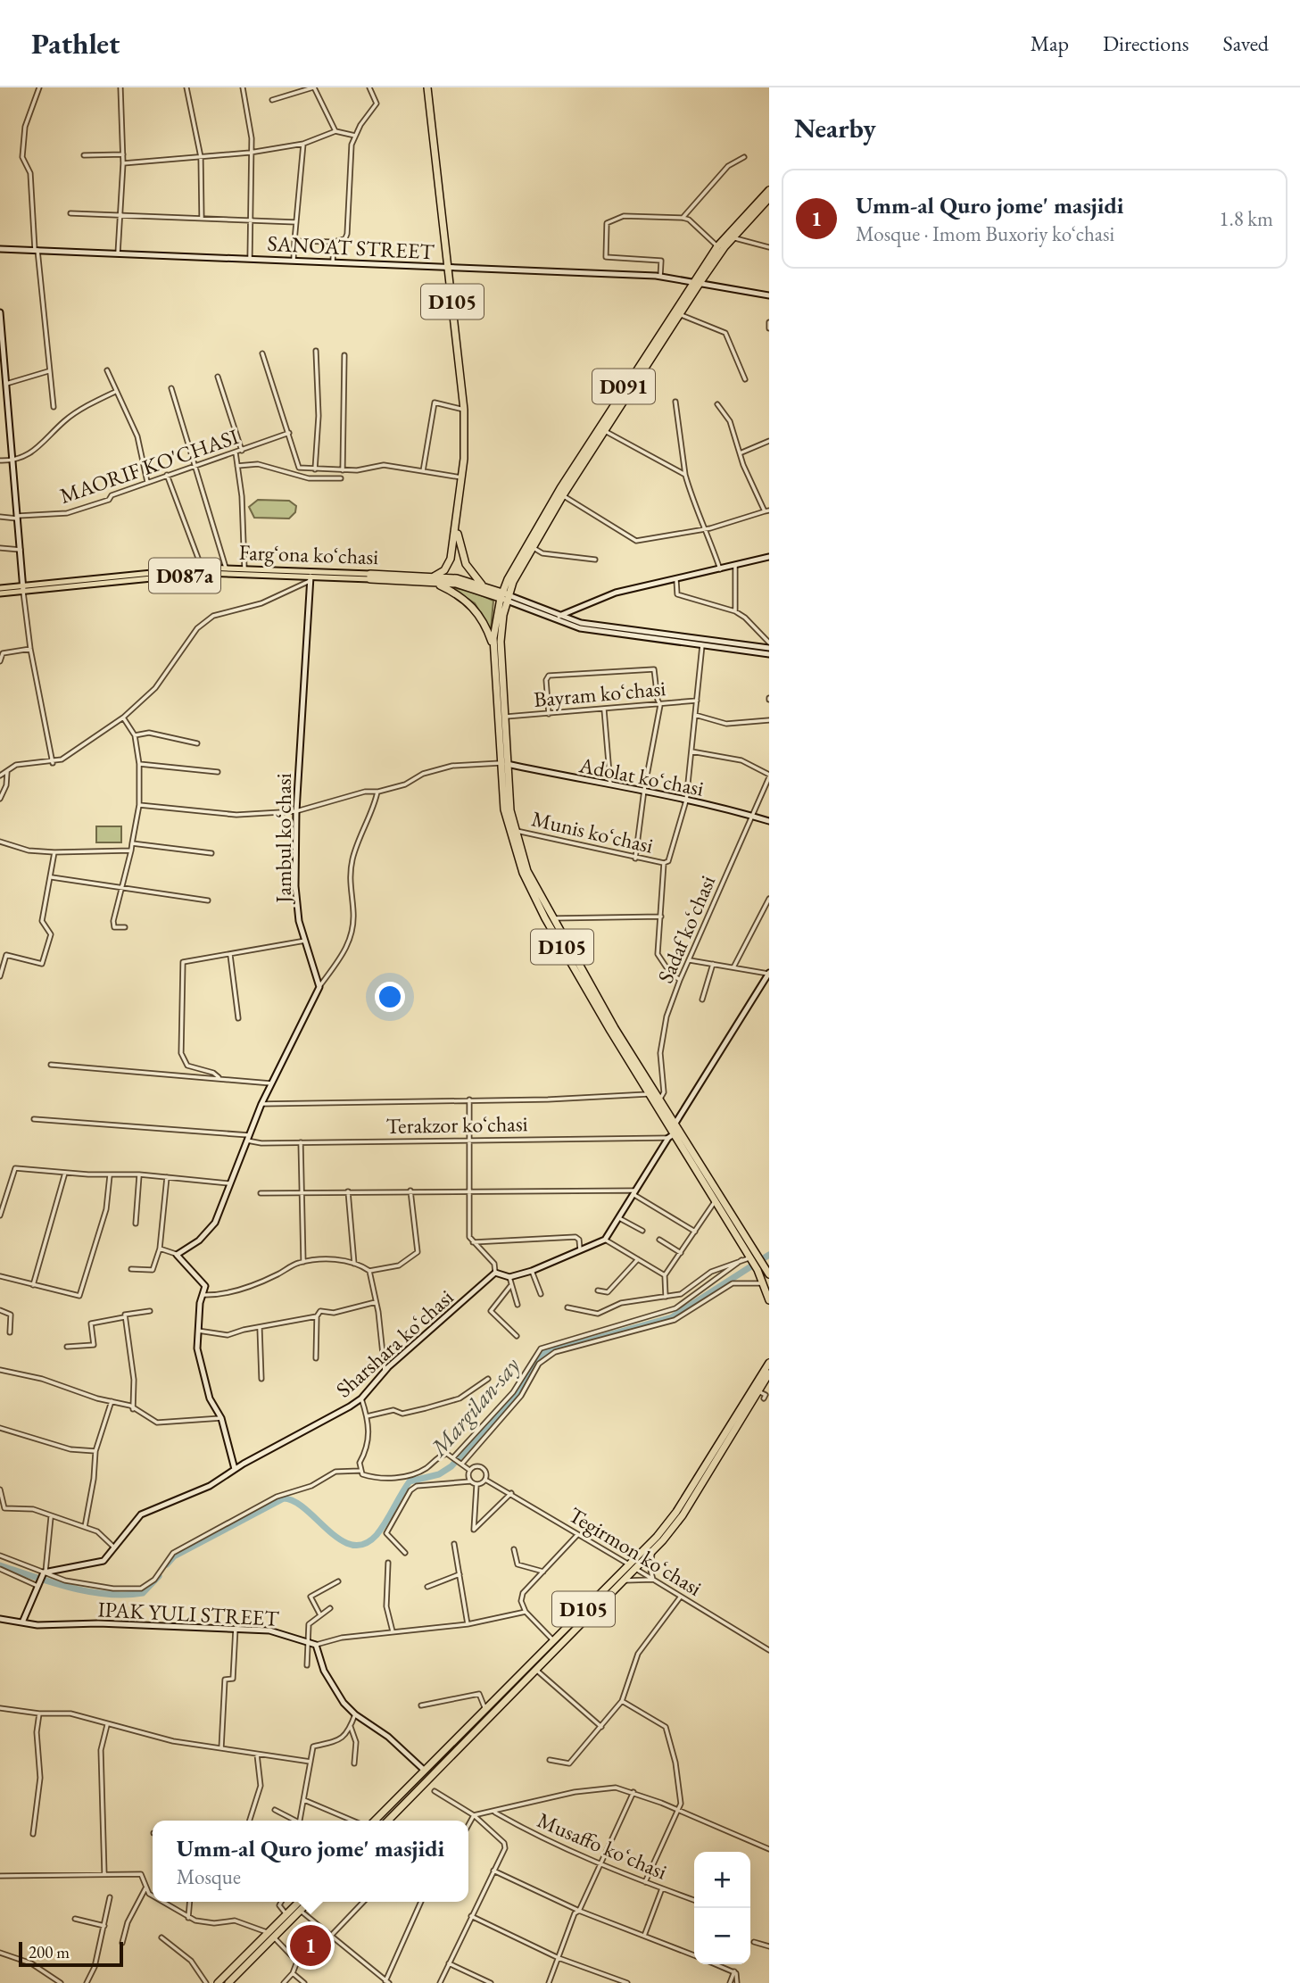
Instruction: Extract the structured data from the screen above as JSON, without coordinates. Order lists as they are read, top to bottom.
{
  "streets": {
    "highway": ["D105", "D091", "Fargʻona koʻchasi"],
    "main road": ["D087a"],
    "street": [
      "SANOAT STREET",
      "MAORIF KO'CHASI",
      "Bayram koʻchasi",
      "Adolat koʻchasi",
      "Munis koʻchasi",
      "Jambul koʻchasi",
      "Sadaf koʻchasi",
      "Terakzor koʻchasi",
      "Sharshara koʻchasi",
      "Tegirmon koʻchasi",
      "IPAK YULI STREET",
      "Musaffo koʻchasi"
    ]
  },
  "crossings": [
    ["SANOAT STREET", "D105"],
    ["SANOAT STREET", "D091"],
    ["D105", "D091"],
    ["D105", "Fargʻona koʻchasi"],
    ["D105", "Bayram koʻchasi"],
    ["D105", "Adolat koʻchasi"],
    ["D105", "Munis koʻchasi"],
    ["D105", "Sadaf koʻchasi"],
    ["D105", "Terakzor koʻchasi"],
    ["D105", "Tegirmon koʻchasi"],
    ["D091", "Fargʻona koʻchasi"],
    ["Fargʻona koʻchasi", "Jambul koʻchasi"],
    ["Adolat koʻchasi", "Sadaf koʻchasi"]
  ],
  "water": ["Margilan-say"],
  "scale_bar": "200 m",
  "page": {
    "header": "Pathlet",
    "nav": ["Map", "Directions", "Saved"],
    "heading": "Nearby",
    "list": [
      {
        "mark": "1",
        "name": "Umm-al Quro jome' masjidi",
        "note": "Mosque · Imom Buxoriy koʻchasi",
        "value": "1.8 km"
      }
    ],
    "popup": ["Umm-al Quro jome' masjidi", "Mosque"],
    "map_buttons": ["+", "−"],
    "pins": "1",
    "scale": "200 m"
  }
}
